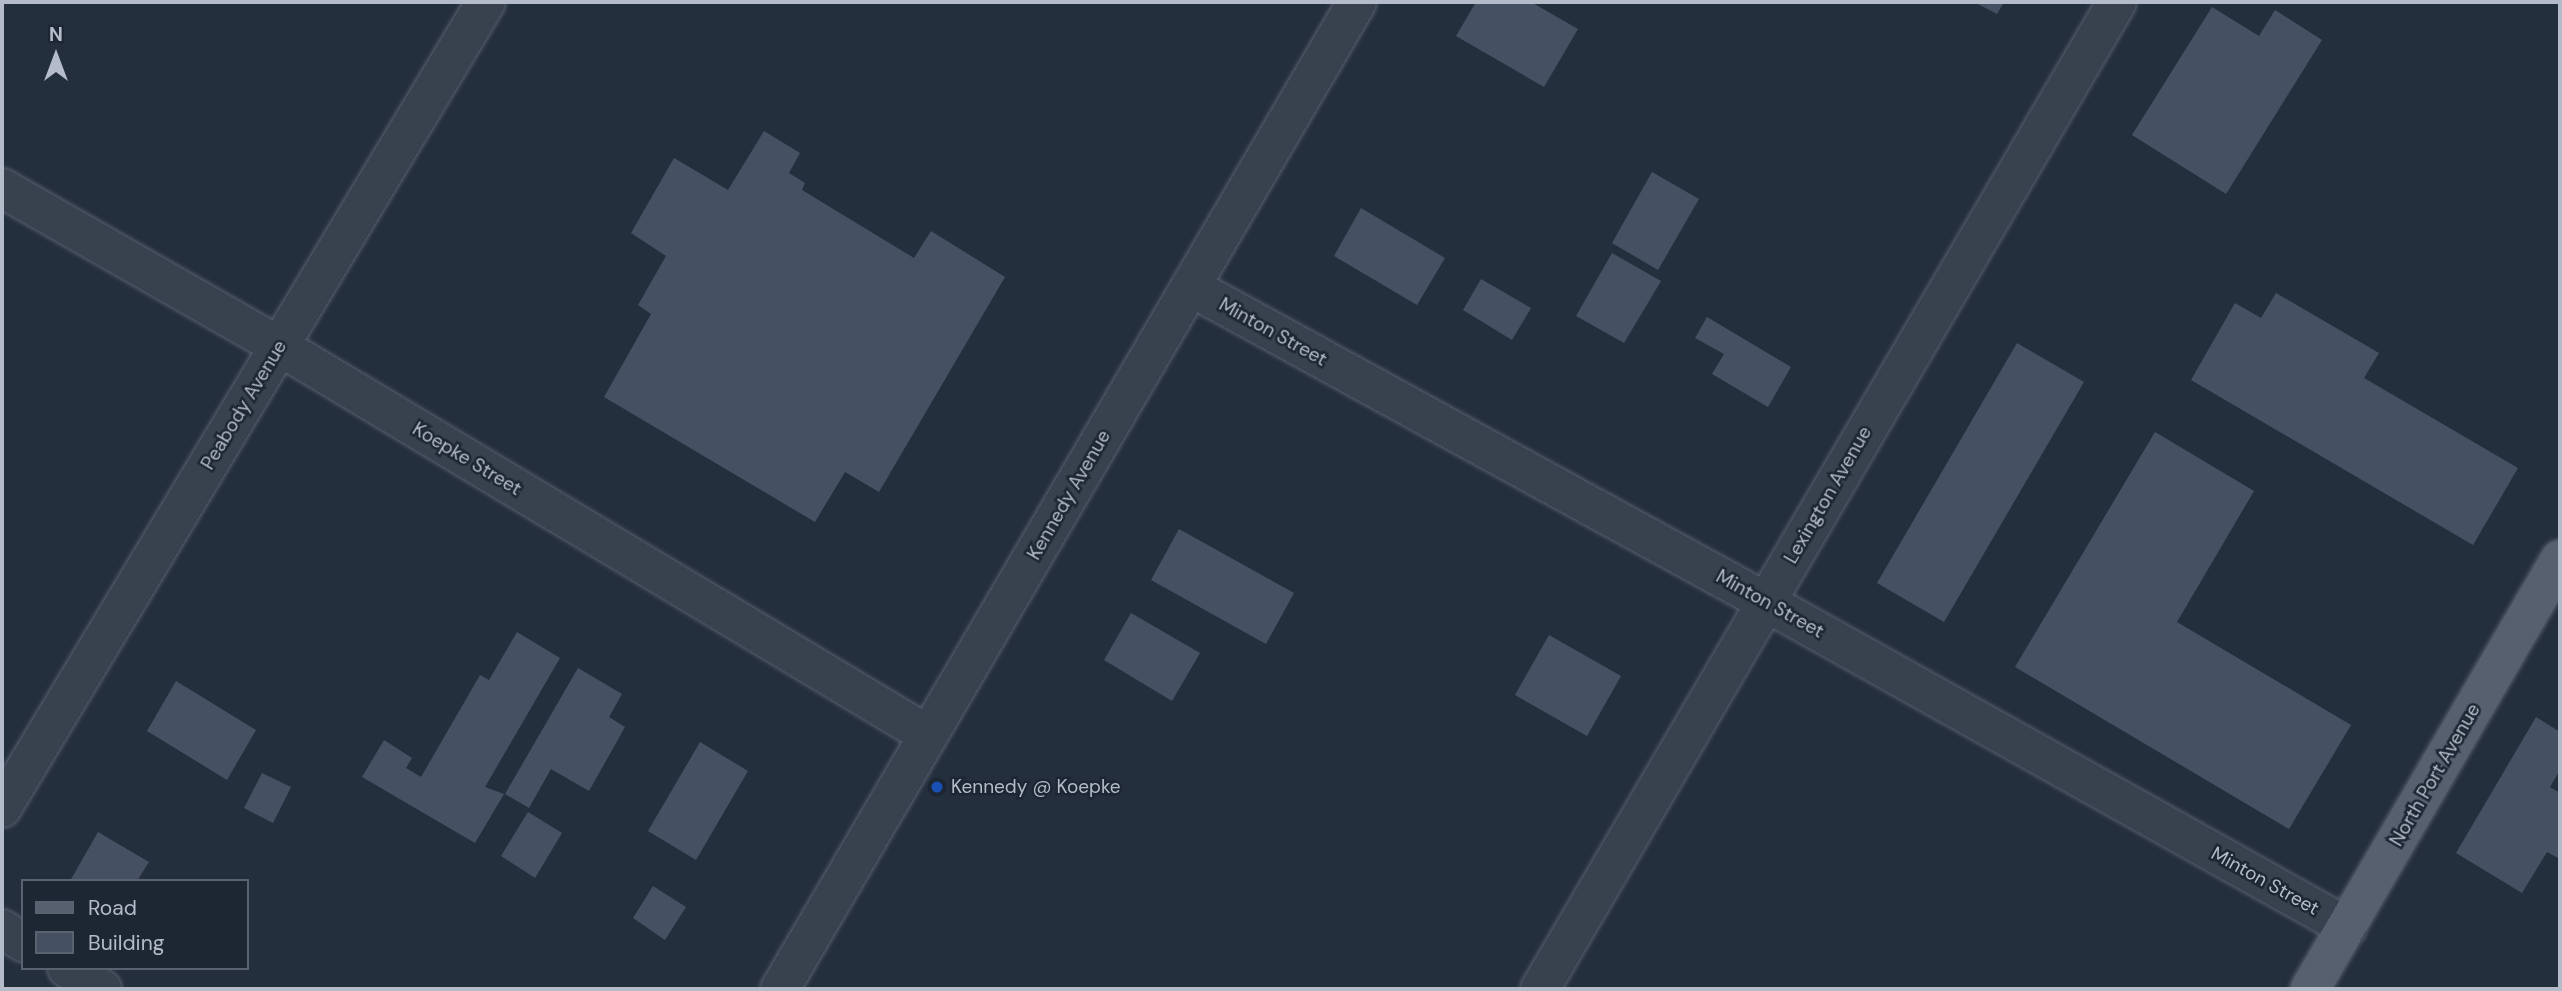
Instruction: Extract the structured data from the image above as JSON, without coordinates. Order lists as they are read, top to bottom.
{
  "streets": {
    "main road": ["North Port Avenue"],
    "street": [
      "Minton Street",
      "Peabody Avenue",
      "Koepke Street",
      "Kennedy Avenue",
      "Lexington Avenue"
    ]
  },
  "crossings": [
    ["Minton Street", "Kennedy Avenue"],
    ["Minton Street", "Lexington Avenue"],
    ["Minton Street", "North Port Avenue"],
    ["Peabody Avenue", "Koepke Street"],
    ["Koepke Street", "Kennedy Avenue"]
  ],
  "places": ["Kennedy @ Koepke"],
  "legend": ["Road", "Building"],
  "north": "top"
}
